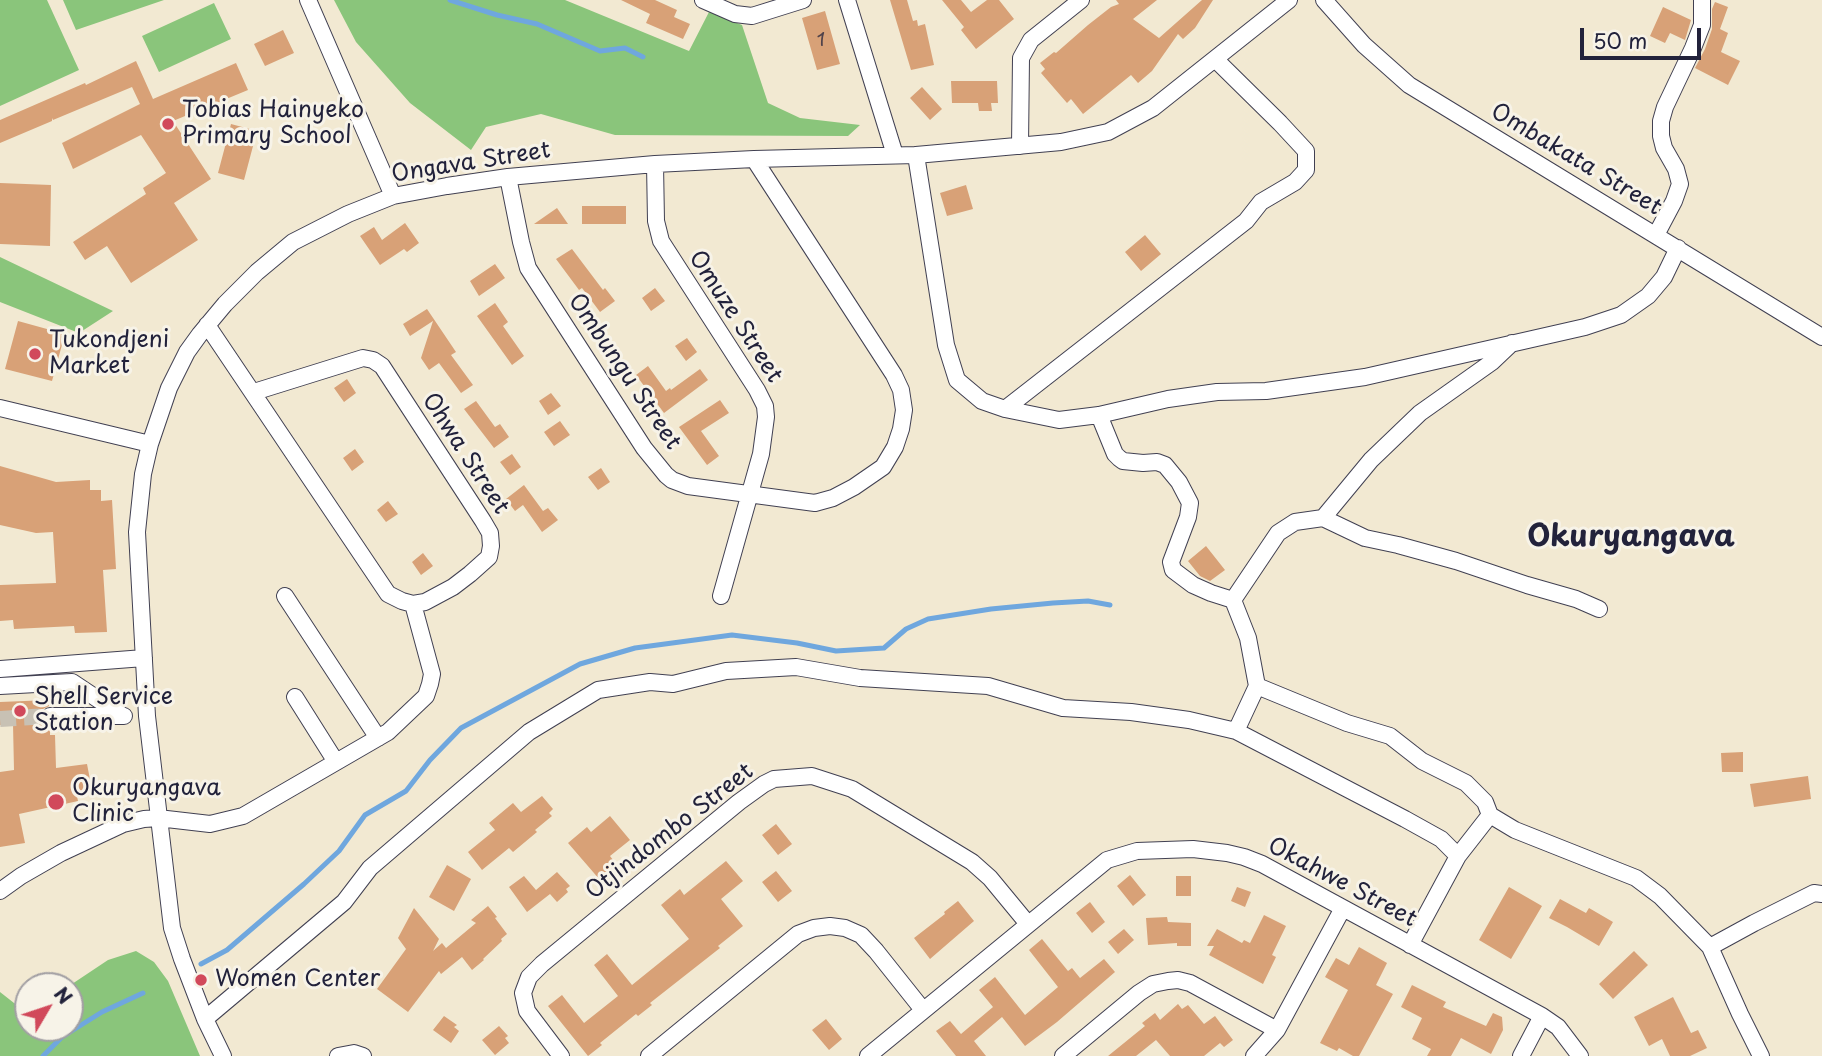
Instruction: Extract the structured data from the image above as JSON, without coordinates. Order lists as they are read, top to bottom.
{
  "streets": {
    "street": [
      "Ombakata Street",
      "Ongava Street",
      "Omuze Street",
      "Ombungu Street",
      "Ohwa Street",
      "Otjindombo Street",
      "Okahwe Street"
    ]
  },
  "crossings": [
    ["Ongava Street", "Omuze Street"],
    ["Ongava Street", "Ombungu Street"],
    ["Omuze Street", "Ombungu Street"],
    ["Otjindombo Street", "Okahwe Street"]
  ],
  "districts": ["Okuryangava"],
  "places": [
    "Tobias Hainyeko Primary School",
    "Tukondjeni Market",
    "Shell Service Station",
    "Okuryangava Clinic",
    "Women Center"
  ],
  "house_numbers": ["1"],
  "scale_bar": "50 m",
  "north": "top right"
}
